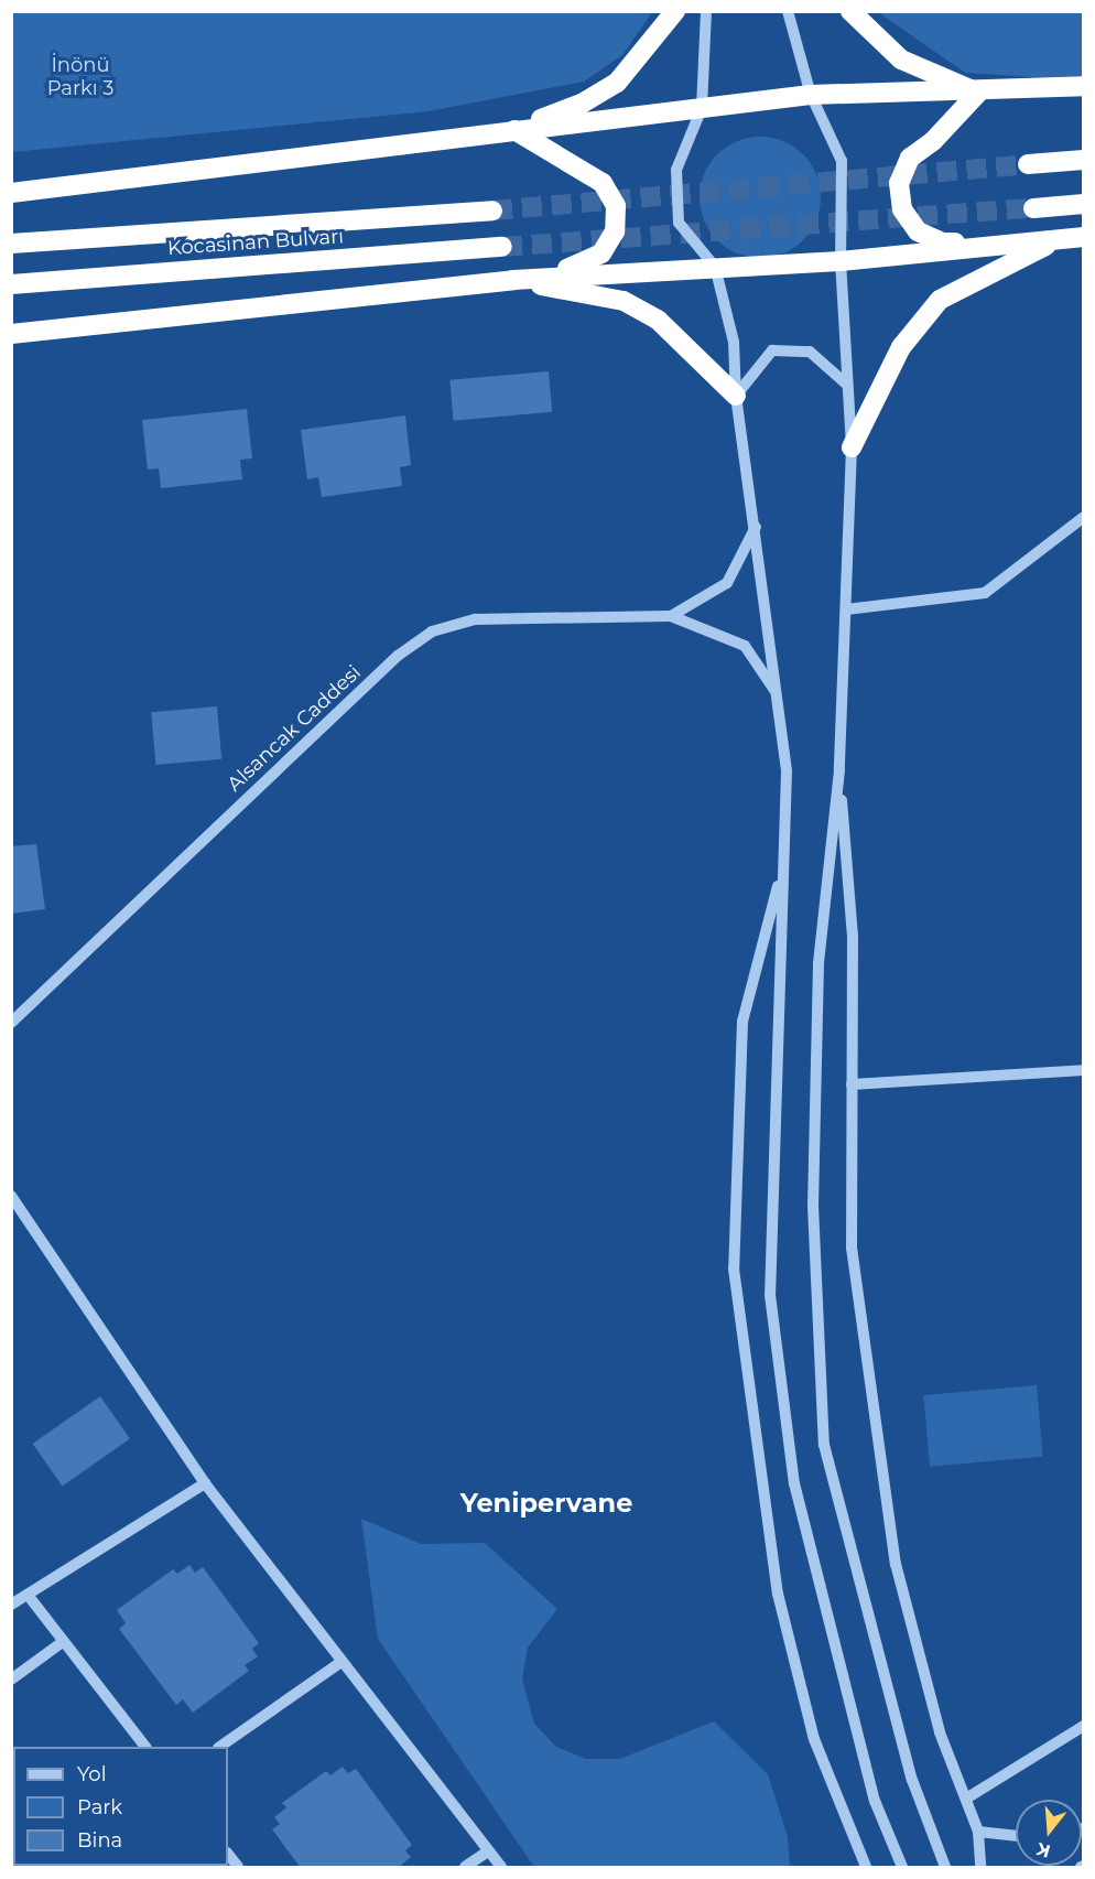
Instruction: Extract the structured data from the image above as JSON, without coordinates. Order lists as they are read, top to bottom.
{
  "streets": {
    "highway": ["Kocasinan Bulvarı"],
    "street": ["Alsancak Caddesi"]
  },
  "districts": ["Yenipervane"],
  "parks": ["İnönü Parkı 3"],
  "legend": ["Yol", "Park", "Bina"],
  "north": "bottom"
}
